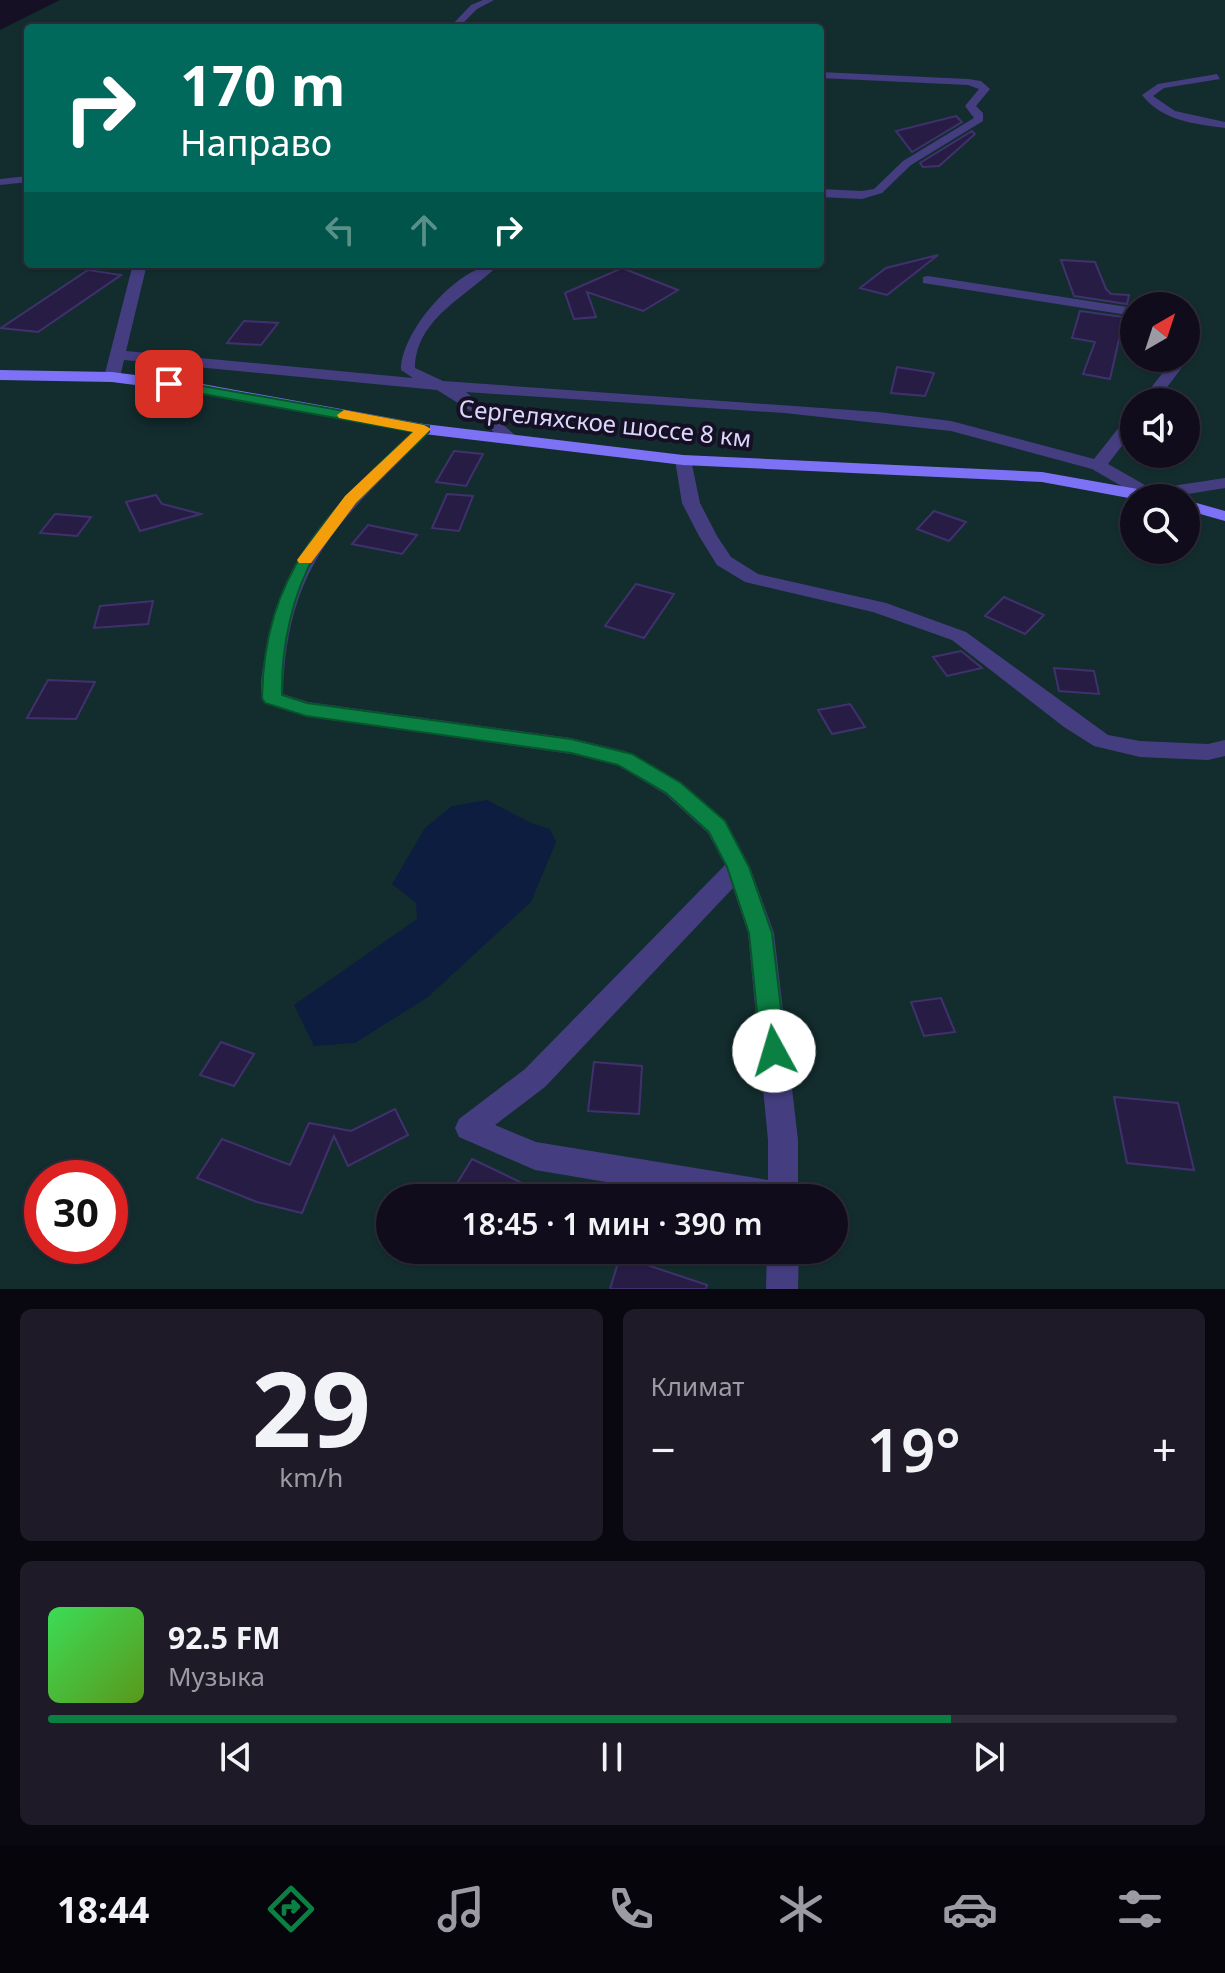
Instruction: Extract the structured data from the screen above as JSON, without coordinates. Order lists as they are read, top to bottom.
{
  "streets": {
    "main road": ["Сергеляхское шоссе 8 км"]
  },
  "north": "top right",
  "page": {
    "turn": ["170 m", "Направо"],
    "limit": "30",
    "trip": "18:45 · 1 мин · 390 m",
    "tile": [
      ["29", "km/h"],
      "Климат"
    ],
    "heat": ["−", "19°", "+"],
    "song": ["92.5 FM", "Музыка"],
    "tabs": "18:44"
  }
}
